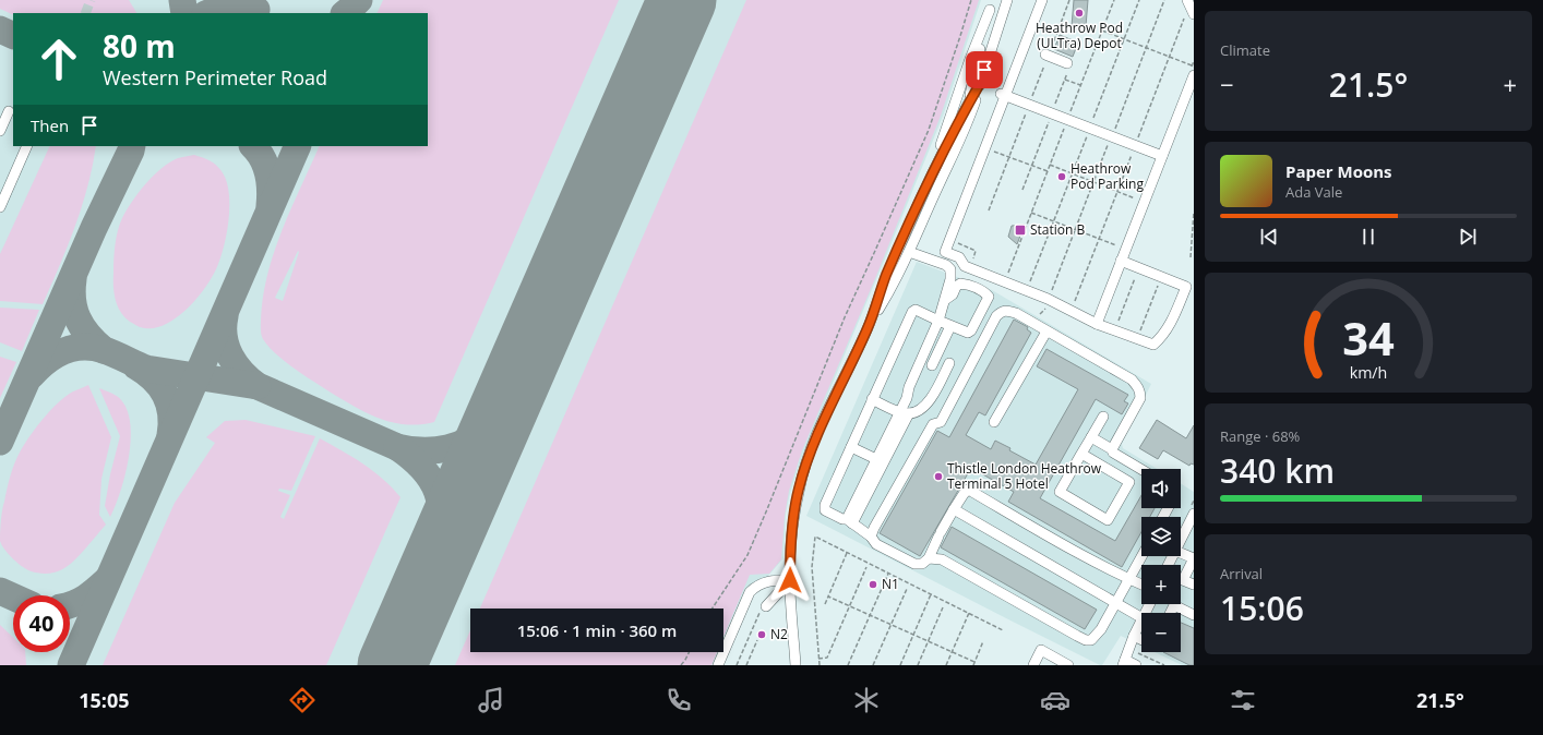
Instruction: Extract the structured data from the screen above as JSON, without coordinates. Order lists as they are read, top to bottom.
{
  "places": {
    "other": [
      "Heathrow Pod (ULTra) Depot",
      "Heathrow Pod Parking",
      "Thistle London Heathrow Terminal 5 Hotel",
      "N1",
      "N2"
    ],
    "transit": ["Station B"]
  },
  "page": {
    "tile": [
      "Climate",
      ["Range · 68%", "340 km"],
      ["Arrival", "15:06"]
    ],
    "turn": ["80 m", "Western Perimeter Road"],
    "heat": ["−", "21.5°", "+"],
    "then": "Then",
    "song": ["Paper Moons", "Ada Vale"],
    "map_buttons": ["+", "−"],
    "limit": "40",
    "trip": "15:06 · 1 min · 360 m",
    "tabs": ["15:05", "21.5°"],
    "gauge": ["34", "km/h"]
  }
}
